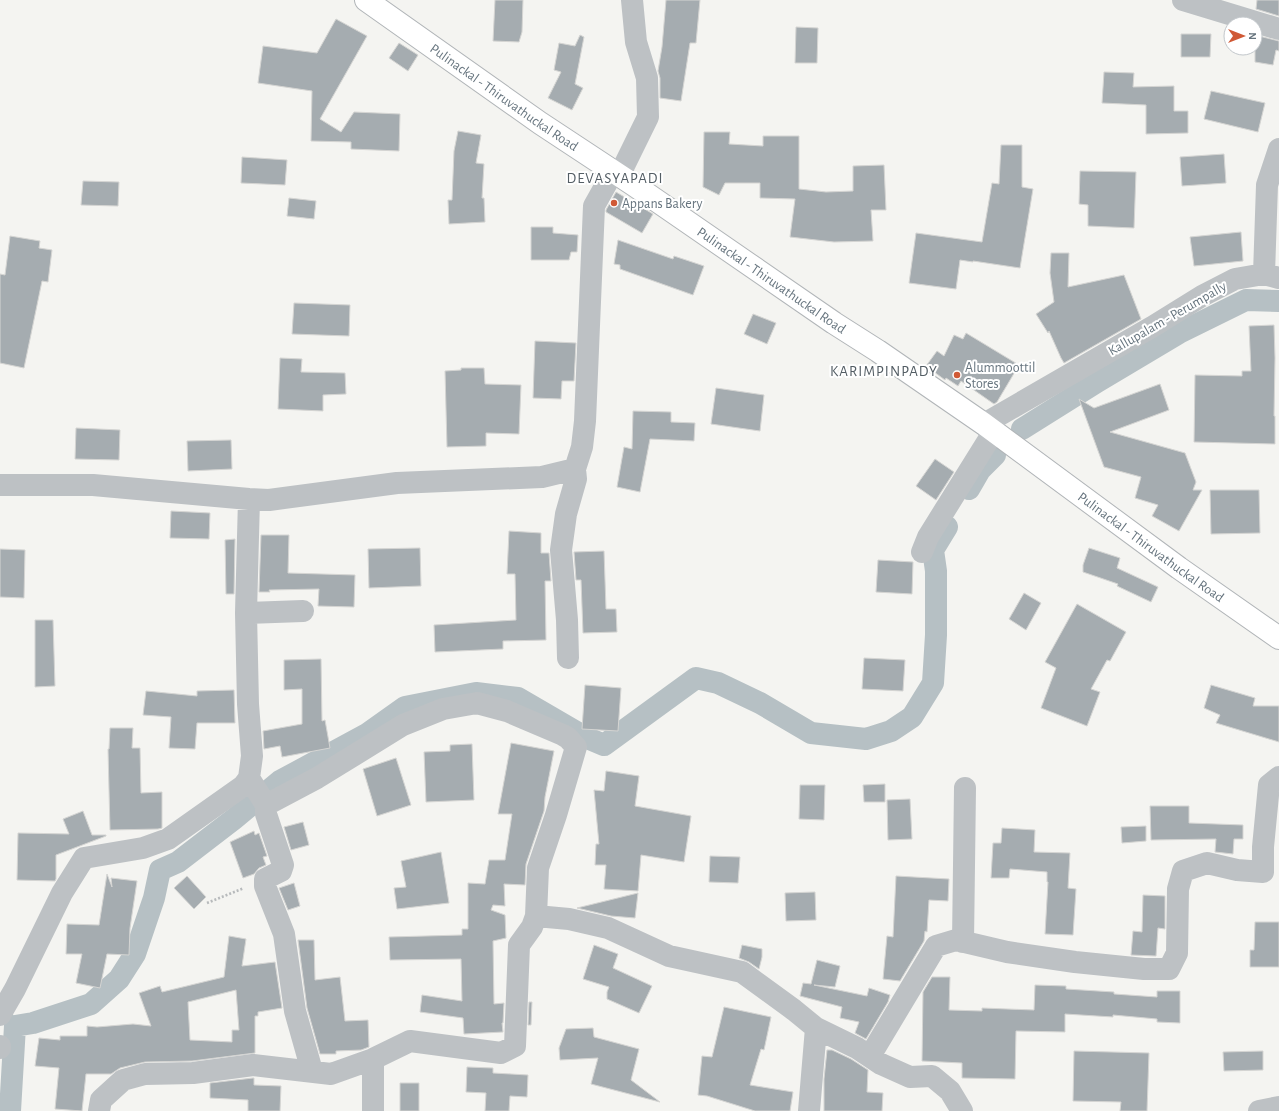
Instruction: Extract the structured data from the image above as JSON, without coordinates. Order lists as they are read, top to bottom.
{
  "streets": {
    "main road": ["Pulinackal - Thiruvathuckal Road"],
    "street": ["Kallupalam - Perumpally"]
  },
  "crossings": [
    ["Pulinackal - Thiruvathuckal Road", "Kallupalam - Perumpally"]
  ],
  "districts": ["DEVASYAPADI", "KARIMPINPADY"],
  "places": ["Appans Bakery", "Alummoottil Stores"],
  "north": "right"
}
